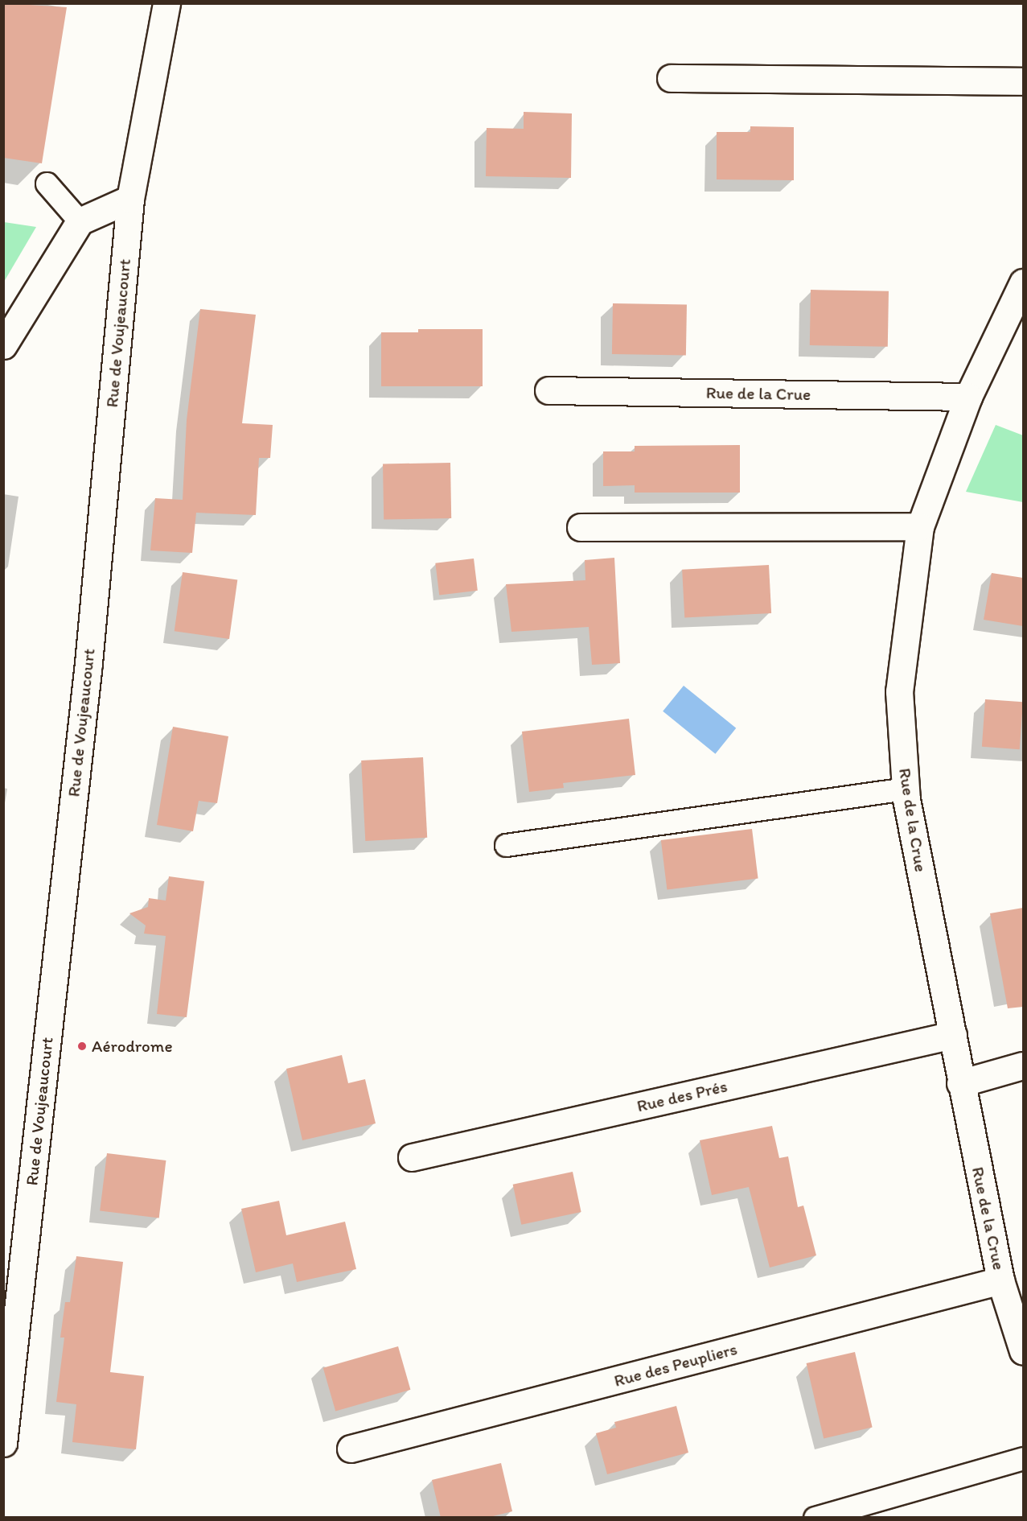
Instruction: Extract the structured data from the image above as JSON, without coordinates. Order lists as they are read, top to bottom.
{
  "streets": {
    "street": [
      "Rue de Voujeaucourt",
      "Rue de la Crue",
      "Rue des Prés",
      "Rue des Peupliers"
    ]
  },
  "crossings": [
    ["Rue de la Crue", "Rue des Prés"],
    ["Rue de la Crue", "Rue des Peupliers"]
  ],
  "places": ["Aérodrome"]
}
